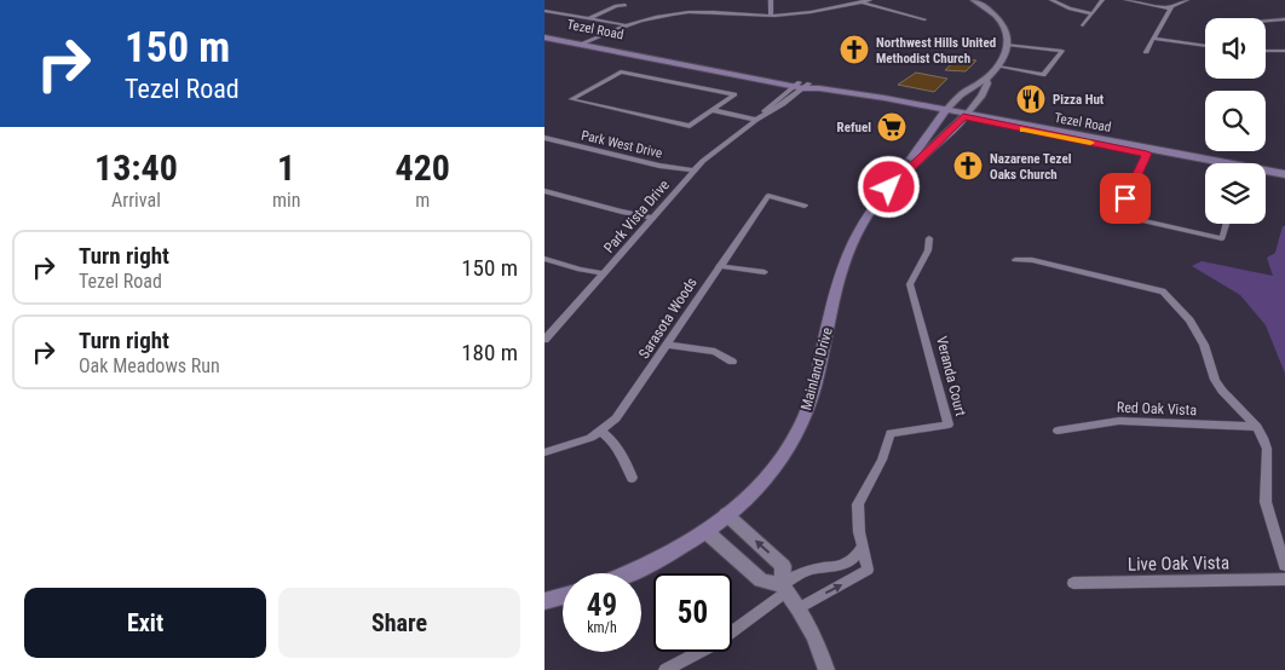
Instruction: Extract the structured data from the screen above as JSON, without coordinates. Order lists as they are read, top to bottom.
{
  "streets": {
    "main road": ["Tezel Road", "Mainland Drive"],
    "street": [
      "Park West Drive",
      "Park Vista Drive",
      "Sarasota Woods",
      "Veranda Court",
      "Red Oak Vista",
      "Live Oak Vista"
    ]
  },
  "crossings": [
    ["Tezel Road", "Park Vista Drive"],
    ["Tezel Road", "Mainland Drive"],
    ["Park West Drive", "Park Vista Drive"]
  ],
  "places": {
    "church": ["Northwest Hills United Methodist Church", "Nazarene Tezel Oaks Church"],
    "restaurant": ["Pizza Hut"],
    "supermarket": ["Refuel"]
  },
  "page": {
    "turn": ["150 m", "Tezel Road"],
    "eta": [
      "13:40",
      "Arrival",
      "1",
      "min",
      "420",
      "m"
    ],
    "list": [
      {
        "name": "Turn right",
        "note": "Tezel Road",
        "value": "150 m"
      },
      {
        "name": "Turn right",
        "note": "Oak Meadows Run",
        "value": "180 m"
      }
    ],
    "speed": "49 km/h",
    "limit": "50",
    "buttons": ["Exit", "Share"]
  }
}
